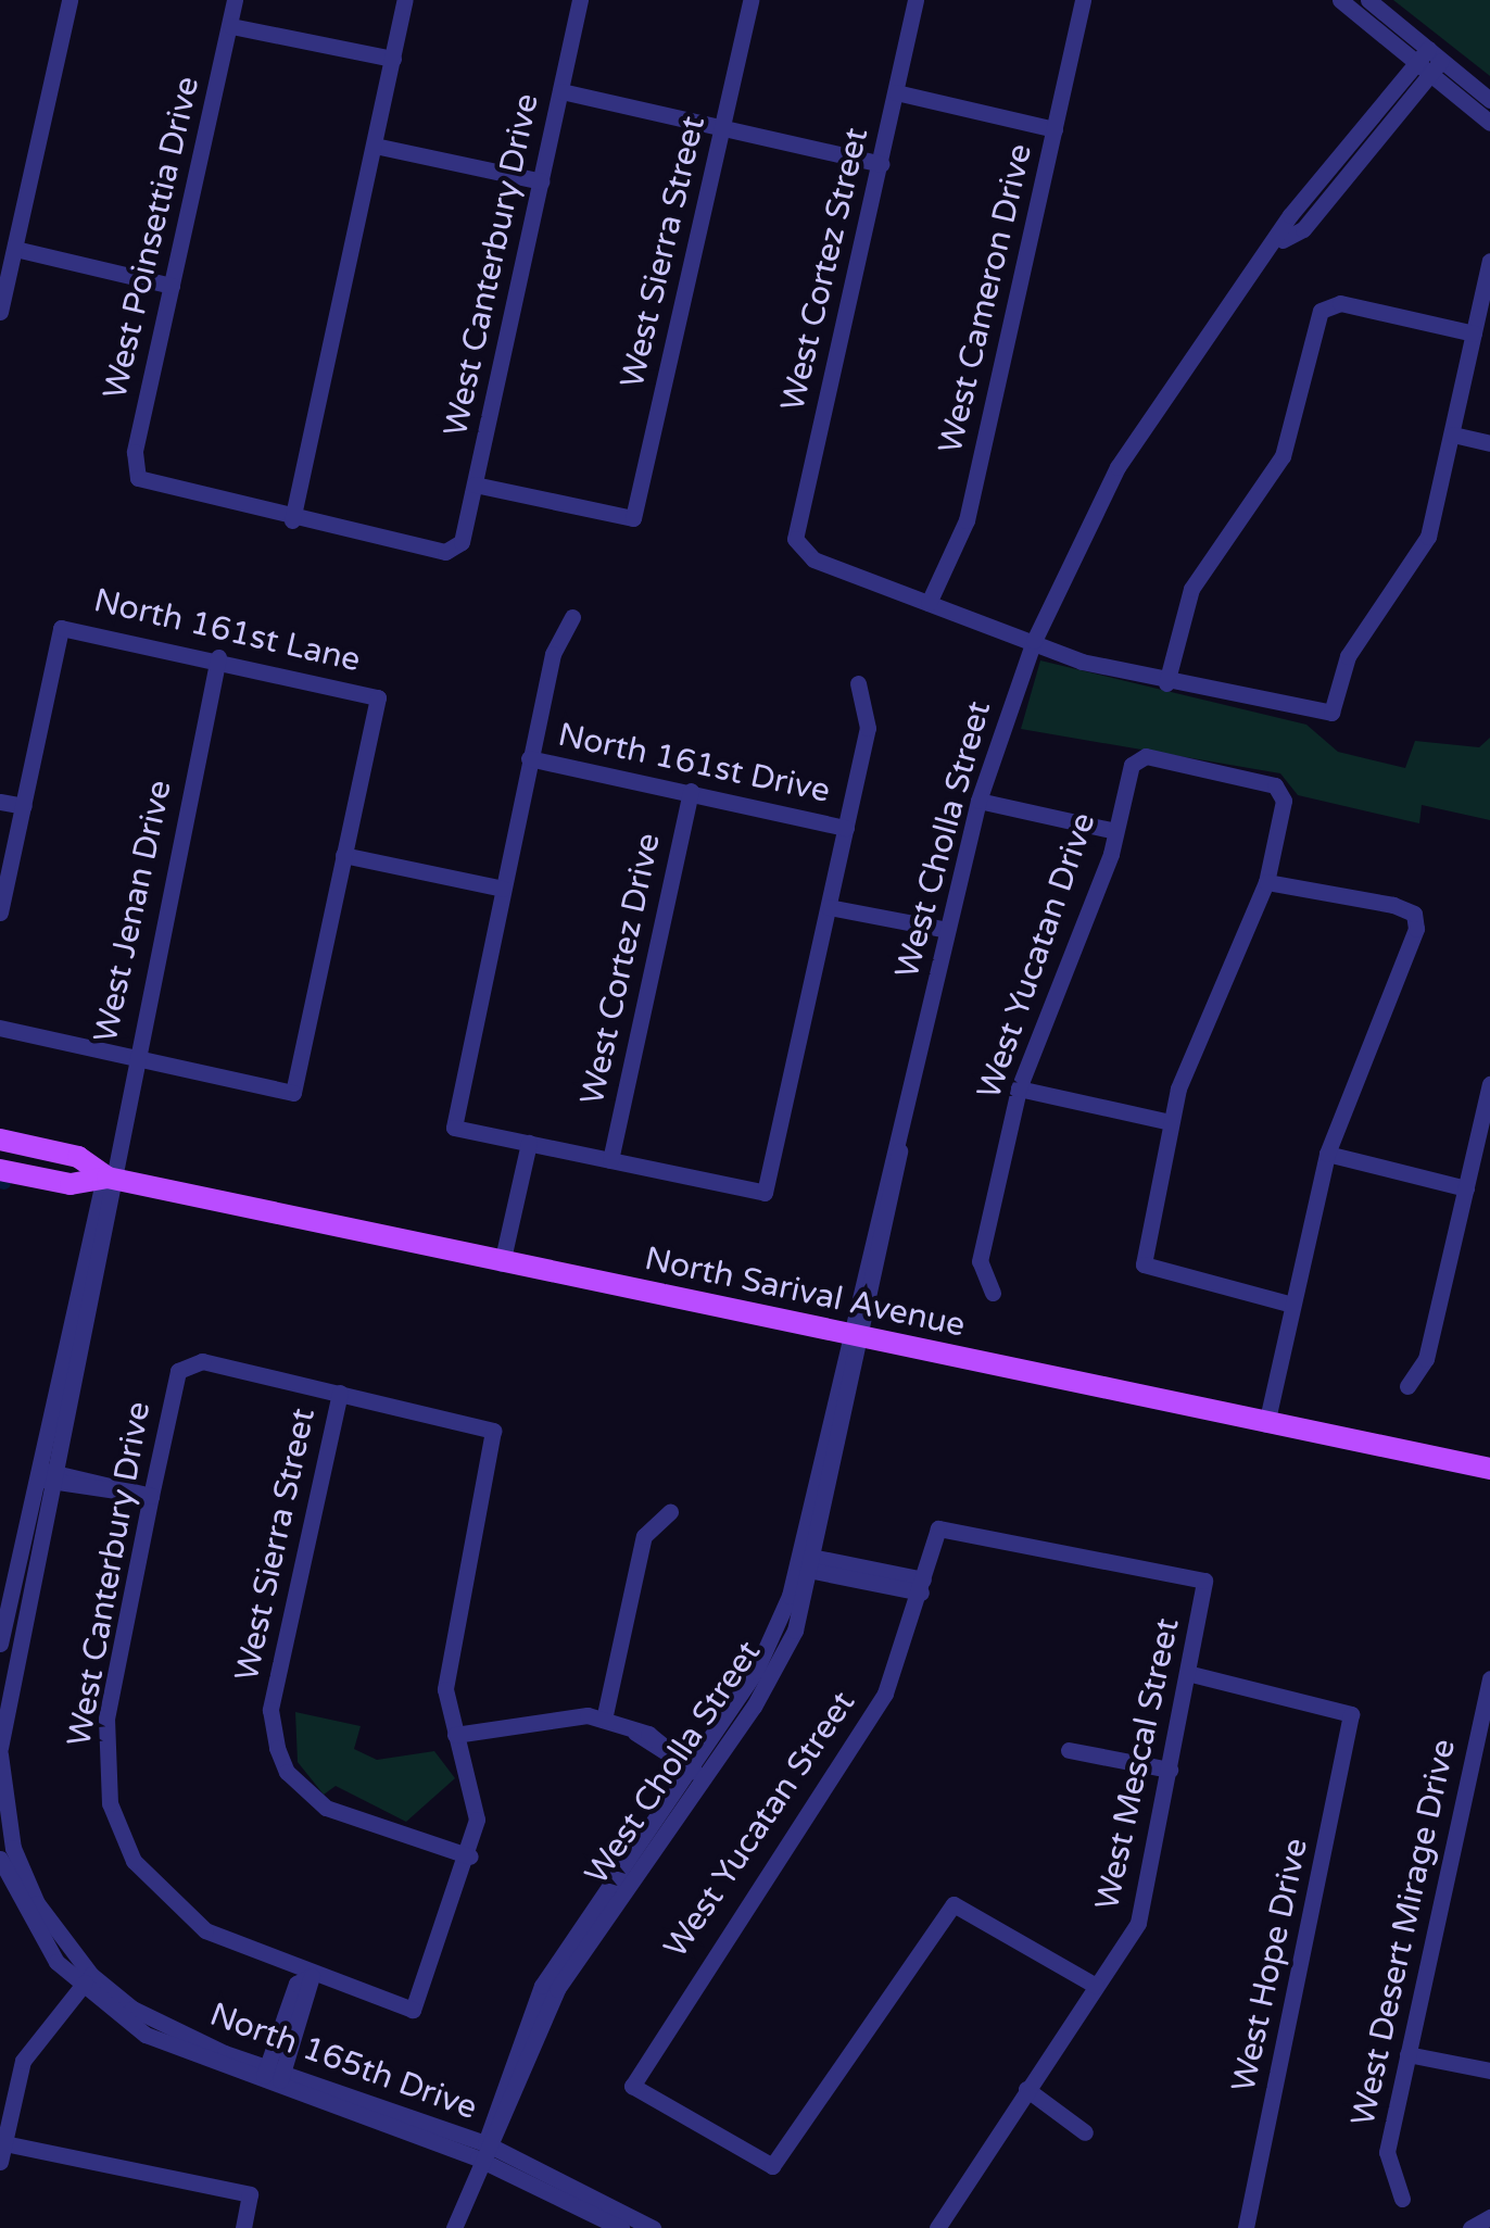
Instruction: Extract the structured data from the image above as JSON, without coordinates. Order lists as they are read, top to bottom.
{
  "streets": {
    "main road": ["North Sarival Avenue"],
    "street": [
      "West Poinsettia Drive",
      "West Sierra Street",
      "West Canterbury Drive",
      "West Cortez Street",
      "West Cameron Drive",
      "North 161st Lane",
      "North 161st Drive",
      "West Cholla Street",
      "West Jenan Drive",
      "West Yucatan Drive",
      "West Cortez Drive",
      "West Mescal Street",
      "West Yucatan Street",
      "West Desert Mirage Drive",
      "West Hope Drive",
      "North 165th Drive"
    ]
  },
  "crossings": [
    ["West Poinsettia Drive", "West Canterbury Drive"],
    ["West Sierra Street", "West Canterbury Drive"],
    ["West Cortez Street", "West Cameron Drive"],
    ["North 161st Lane", "West Jenan Drive"],
    ["North 161st Drive", "West Cortez Drive"],
    ["West Cholla Street", "North Sarival Avenue"],
    ["West Cholla Street", "North 165th Drive"],
    ["West Jenan Drive", "North Sarival Avenue"],
    ["West Jenan Drive", "North 165th Drive"],
    ["West Mescal Street", "West Yucatan Street"],
    ["West Mescal Street", "West Hope Drive"]
  ]
}
